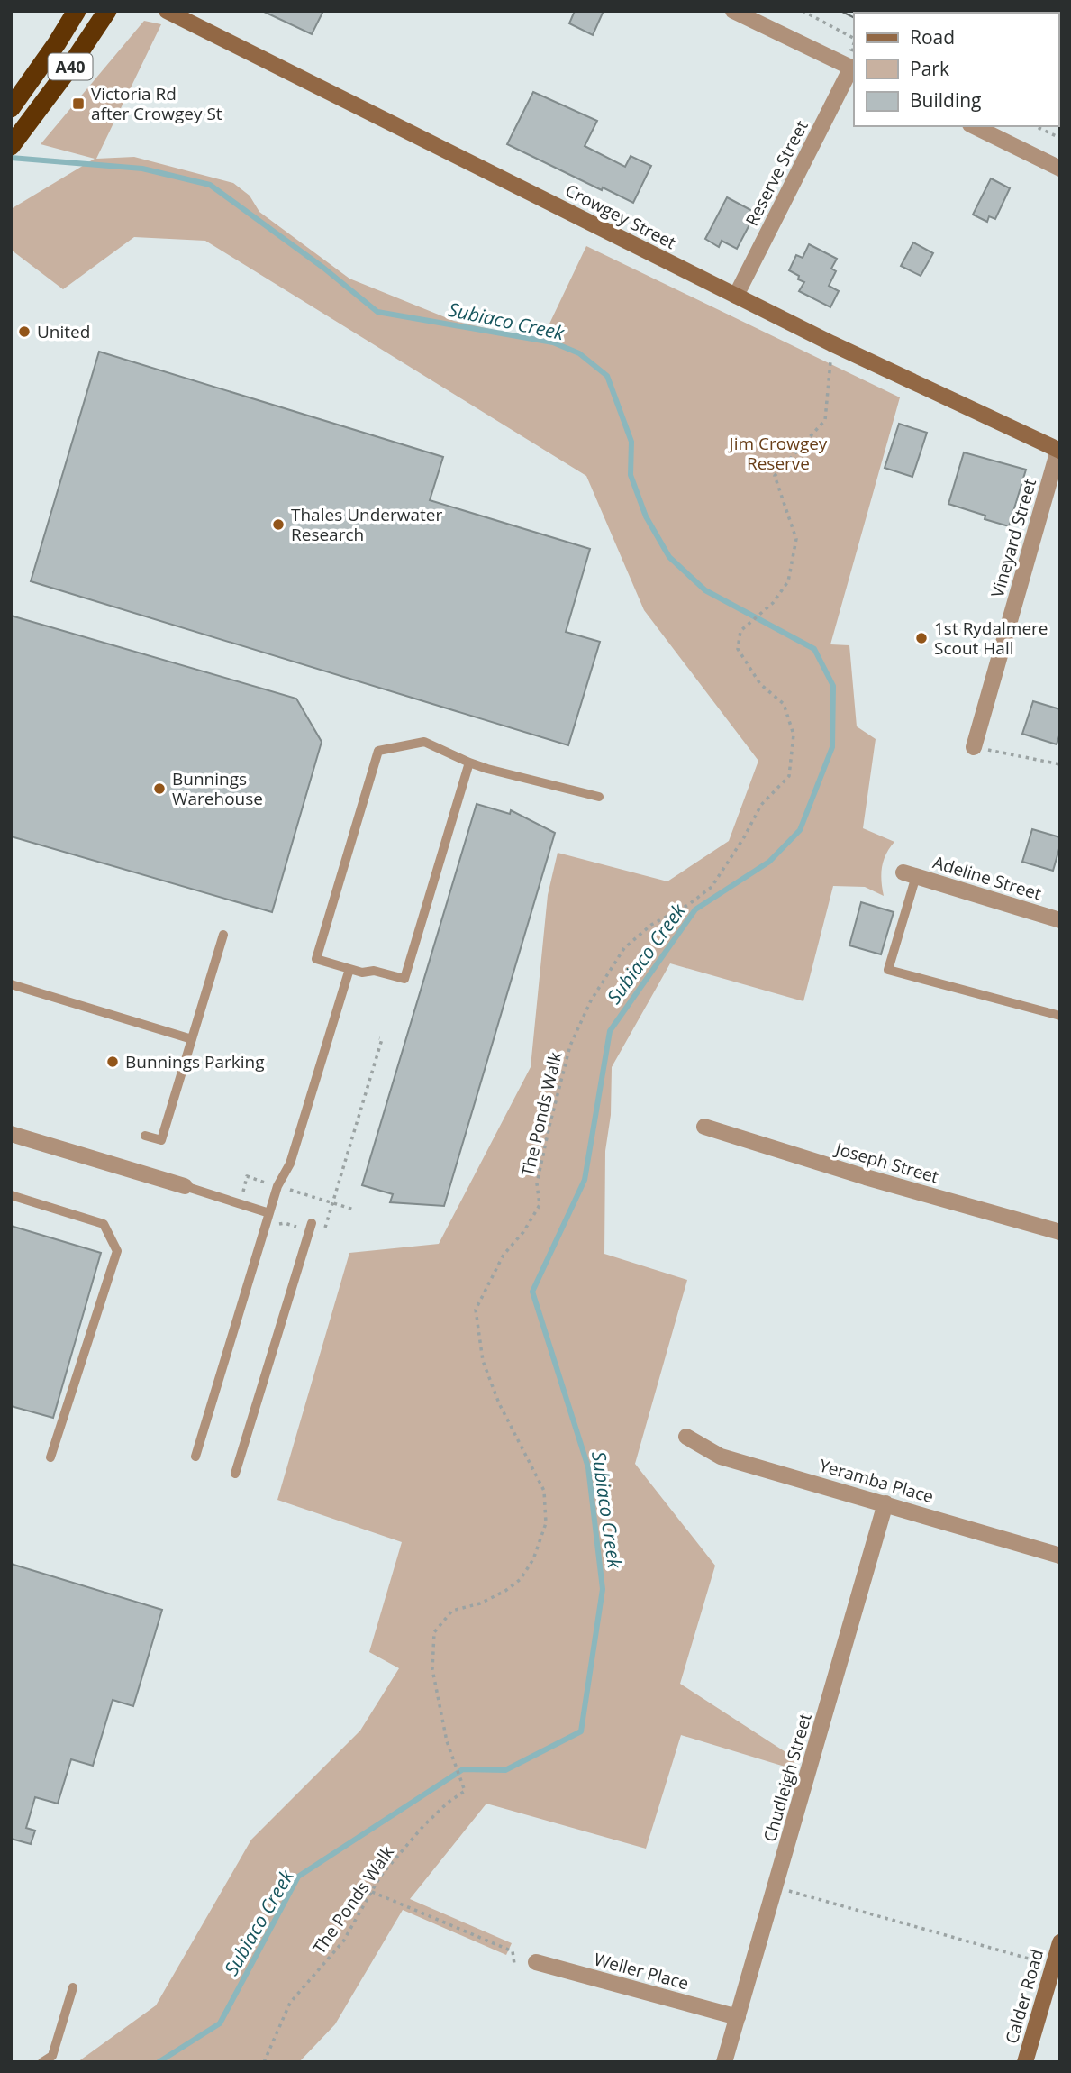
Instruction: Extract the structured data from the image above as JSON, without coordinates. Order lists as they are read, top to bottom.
{
  "streets": {
    "highway": ["A40"],
    "street": [
      "Reserve Street",
      "Crowgey Street",
      "Vineyard Street",
      "Adeline Street",
      "Joseph Street",
      "Yeramba Place",
      "Chudleigh Street",
      "Weller Place",
      "Calder Road"
    ],
    "path": ["The Ponds Walk"]
  },
  "crossings": [
    ["Reserve Street", "Crowgey Street"],
    ["Crowgey Street", "Vineyard Street"],
    ["Crowgey Street", "The Ponds Walk"],
    ["Yeramba Place", "Chudleigh Street"],
    ["Chudleigh Street", "Weller Place"]
  ],
  "water": ["Subiaco Creek"],
  "parks": ["Jim Crowgey Reserve"],
  "places": {
    "transit": ["Victoria Rd after Crowgey St"],
    "other": [
      "United",
      "Thales Underwater Research",
      "1st Rydalmere Scout Hall",
      "Bunnings Warehouse",
      "Bunnings Parking"
    ]
  },
  "legend": ["Road", "Park", "Building"]
}
